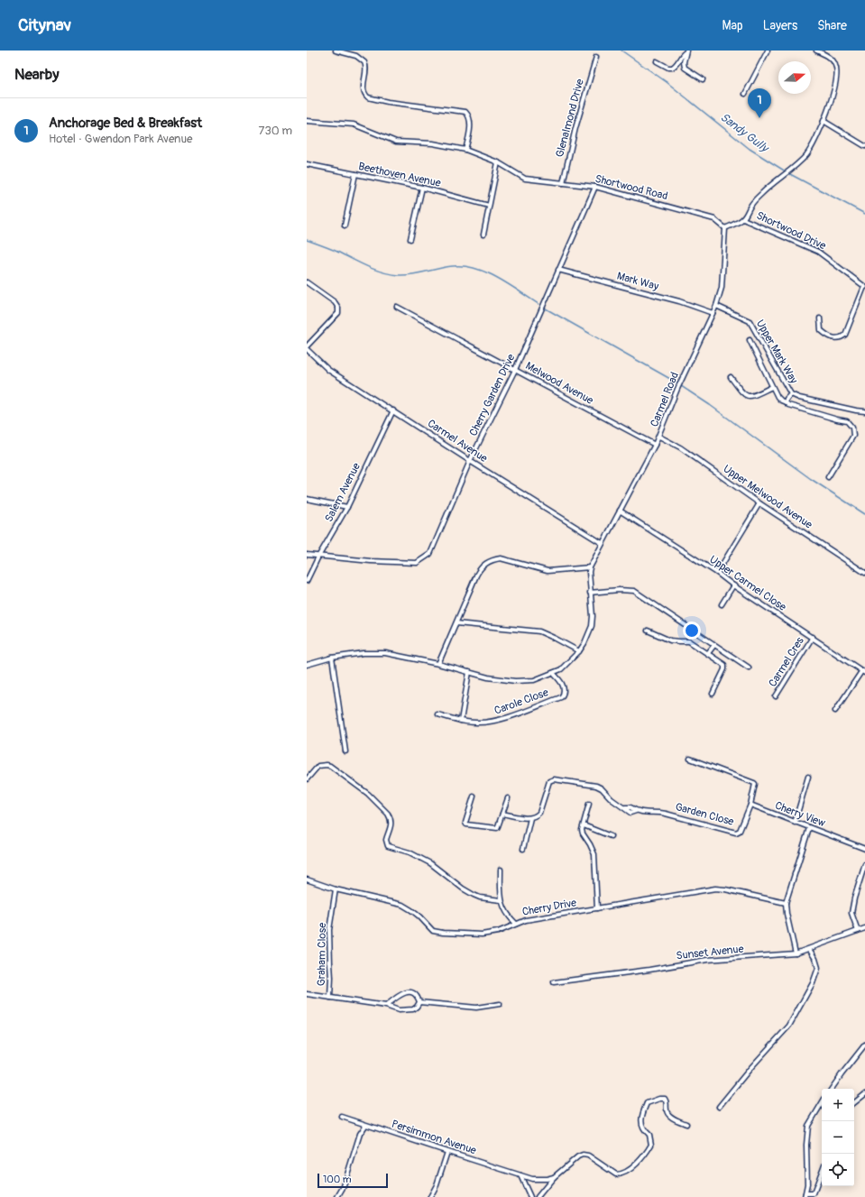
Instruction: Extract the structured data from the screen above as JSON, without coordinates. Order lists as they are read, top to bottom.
{
  "streets": {
    "street": [
      "Glenalmond Drive",
      "Beethoven Avenue",
      "Shortwood Road",
      "Shortwood Drive",
      "Mark Way",
      "Upper Mark Way",
      "Melwood Avenue",
      "Cherry Garden Drive",
      "Carmel Road",
      "Carmel Avenue",
      "Salem Avenue",
      "Upper Melwood Avenue",
      "Upper Carmel Close",
      "Carmel Cres",
      "Carole Close",
      "Garden Close",
      "Cherry View",
      "Cherry Drive",
      "Sunset Avenue",
      "Graham Close",
      "Persimmon Avenue"
    ]
  },
  "crossings": [
    ["Glenalmond Drive", "Shortwood Road"],
    ["Shortwood Road", "Cherry Garden Drive"],
    ["Shortwood Road", "Carmel Road"],
    ["Mark Way", "Cherry Garden Drive"],
    ["Mark Way", "Carmel Road"],
    ["Upper Mark Way", "Carmel Road"],
    ["Melwood Avenue", "Cherry Garden Drive"],
    ["Melwood Avenue", "Carmel Road"],
    ["Cherry Garden Drive", "Carmel Avenue"],
    ["Cherry Garden Drive", "Salem Avenue"],
    ["Carmel Road", "Carmel Avenue"],
    ["Carmel Road", "Upper Melwood Avenue"],
    ["Carmel Road", "Upper Carmel Close"],
    ["Carmel Avenue", "Salem Avenue"],
    ["Upper Carmel Close", "Carmel Cres"],
    ["Garden Close", "Cherry View"],
    ["Cherry Drive", "Graham Close"]
  ],
  "water": ["Sandy Gully"],
  "scale_bar": "100 m",
  "north": "right",
  "page": {
    "header": "Citynav",
    "nav": ["Map", "Layers", "Share"],
    "heading": "Nearby",
    "pins": "1",
    "list": [
      {
        "mark": "1",
        "name": "Anchorage Bed & Breakfast",
        "note": "Hotel · Gwendon Park Avenue",
        "value": "730 m"
      }
    ],
    "map_buttons": ["+", "−"],
    "scale": "100 m"
  }
}
